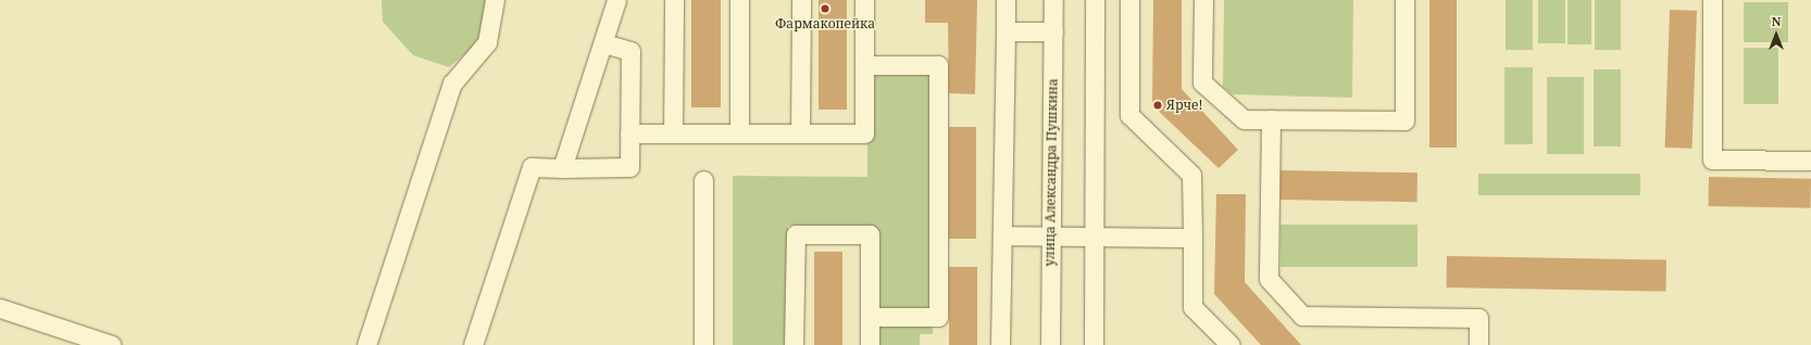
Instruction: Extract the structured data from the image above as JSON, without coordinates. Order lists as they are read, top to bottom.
{
  "streets": {
    "street": ["улица Александра Пушкина"]
  },
  "places": ["Фармакопейка", "Ярче!"],
  "north": "top"
}
